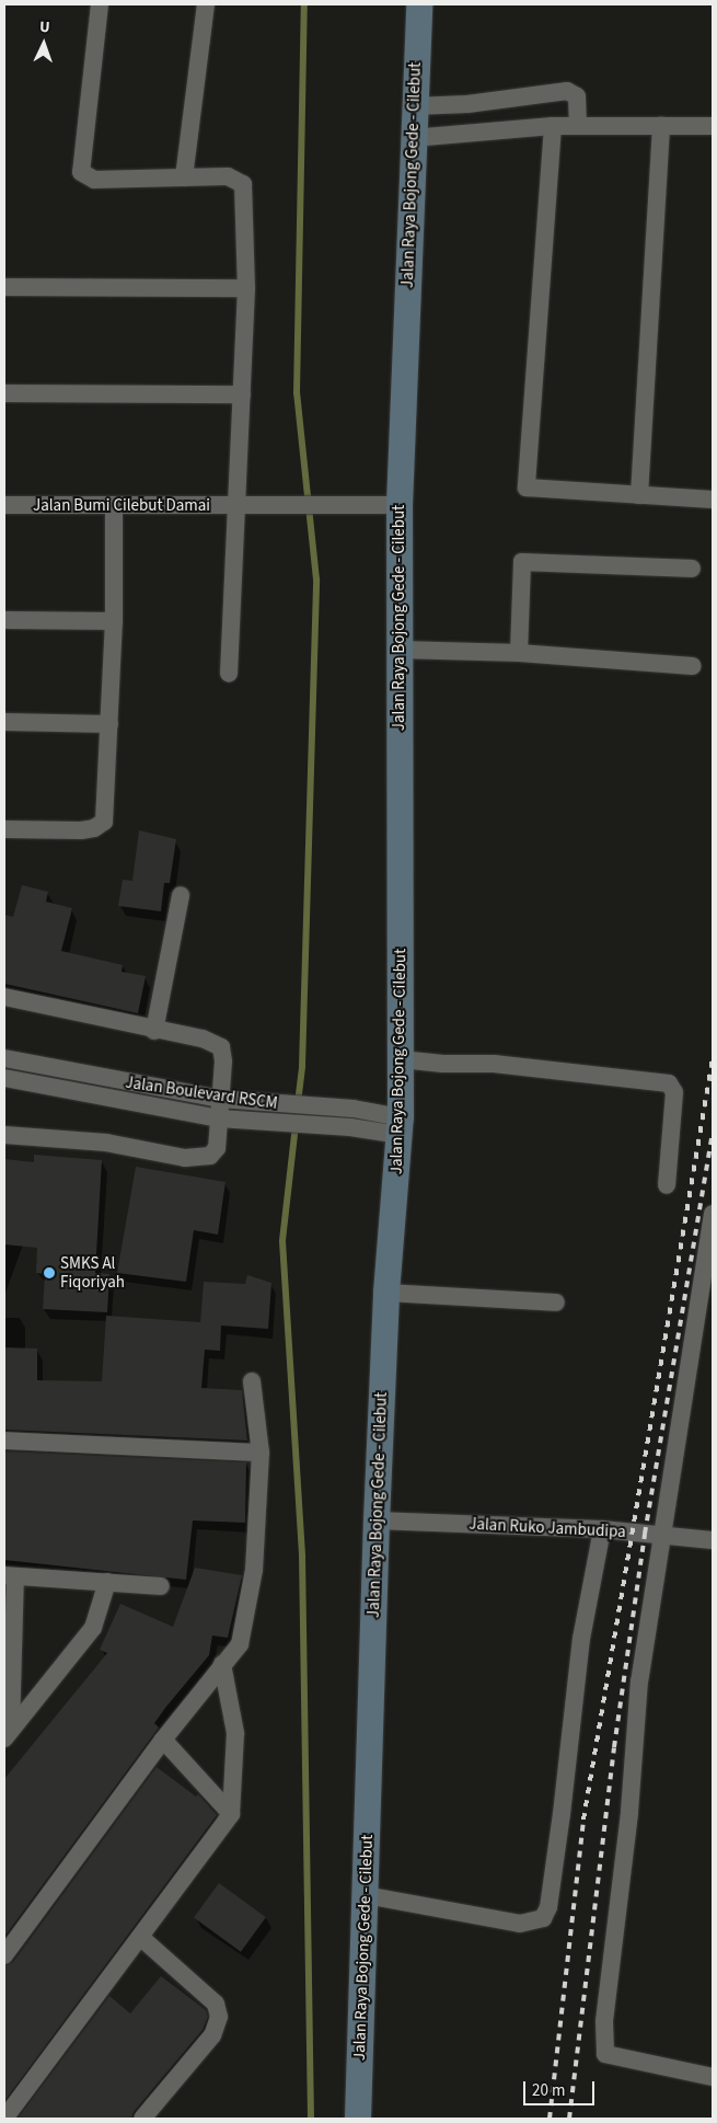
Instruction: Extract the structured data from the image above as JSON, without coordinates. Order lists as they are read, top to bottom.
{
  "streets": {
    "main road": ["Jalan Raya Bojong Gede - Cilebut"],
    "street": ["Jalan Bumi Cilebut Damai", "Jalan Boulevard RSCM", "Jalan Ruko Jambudipa"]
  },
  "crossings": [
    ["Jalan Raya Bojong Gede - Cilebut", "Jalan Bumi Cilebut Damai"],
    ["Jalan Raya Bojong Gede - Cilebut", "Jalan Boulevard RSCM"],
    ["Jalan Raya Bojong Gede - Cilebut", "Jalan Ruko Jambudipa"]
  ],
  "places": ["SMKS Al Fiqoriyah"],
  "scale_bar": "20 m",
  "north": "top"
}
